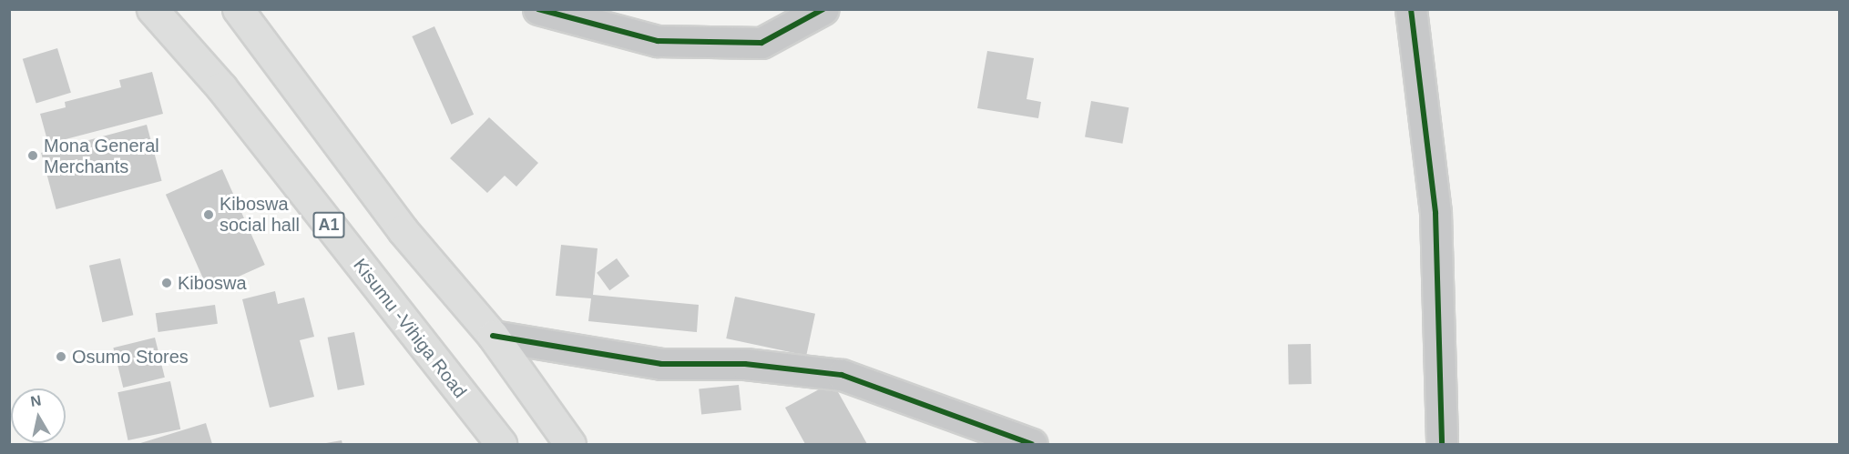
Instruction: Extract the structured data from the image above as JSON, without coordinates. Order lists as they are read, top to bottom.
{
  "streets": {
    "highway": ["A1", "Kisumu -Vihiga Road"]
  },
  "places": [
    "Mona General Merchants",
    "Kiboswa social hall",
    "Kiboswa",
    "Osumo Stores"
  ],
  "north": "top"
}
